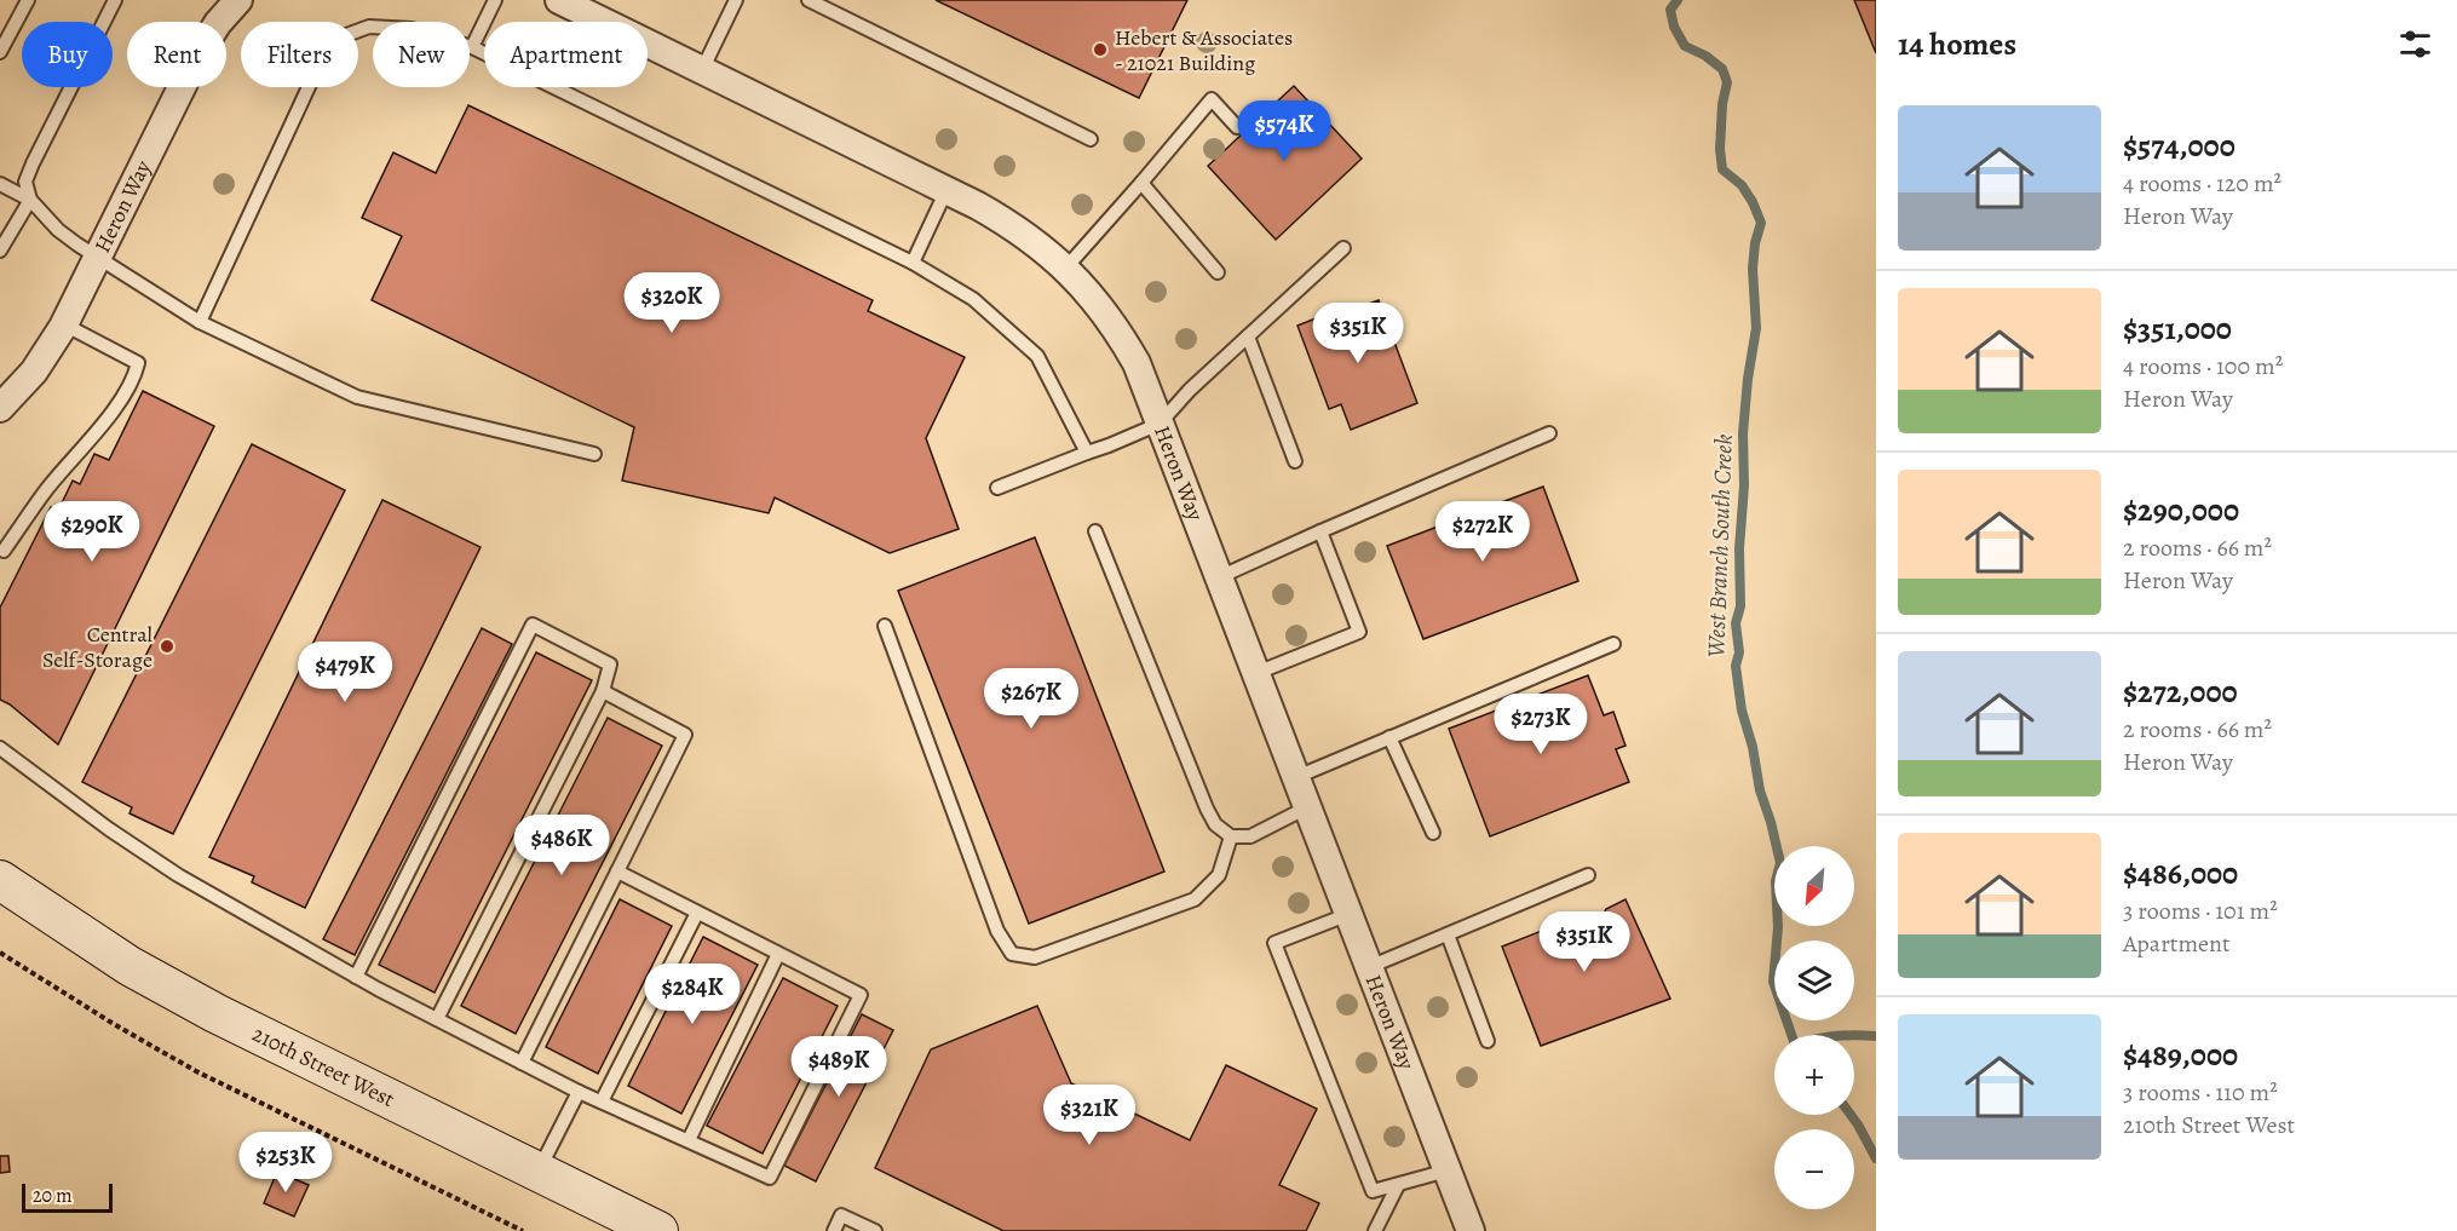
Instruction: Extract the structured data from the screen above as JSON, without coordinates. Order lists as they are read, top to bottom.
{
  "streets": {
    "street": ["Heron Way", "210th Street West"]
  },
  "water": ["West Branch South Creek"],
  "places": ["Hebert & Associates - 21021 Building", "Central Self-Storage"],
  "scale_bar": "20 m",
  "north": "bottom left",
  "page": {
    "heading": "14 homes",
    "chip": [
      "Buy",
      "Rent",
      "Filters",
      "New",
      "Apartment"
    ],
    "list": [
      {
        "name": "$574,000",
        "note": "4 rooms · 120 m² · Heron Way"
      },
      {
        "name": "$351,000",
        "note": "4 rooms · 100 m² · Heron Way"
      },
      {
        "name": "$290,000",
        "note": "2 rooms · 66 m² · Heron Way"
      },
      {
        "name": "$272,000",
        "note": "2 rooms · 66 m² · Heron Way"
      },
      {
        "name": "$486,000",
        "note": "3 rooms · 101 m² · Apartment"
      },
      {
        "name": "$489,000",
        "note": "3 rooms · 110 m² · 210th Street West"
      }
    ],
    "price": [
      "$574K",
      "$320K",
      "$351K",
      "$290K",
      "$272K",
      "$479K",
      "$267K",
      "$273K",
      "$486K",
      "$351K",
      "$284K",
      "$489K",
      "$321K",
      "$253K"
    ],
    "map_buttons": ["+", "−"],
    "scale": "20 m"
  }
}
